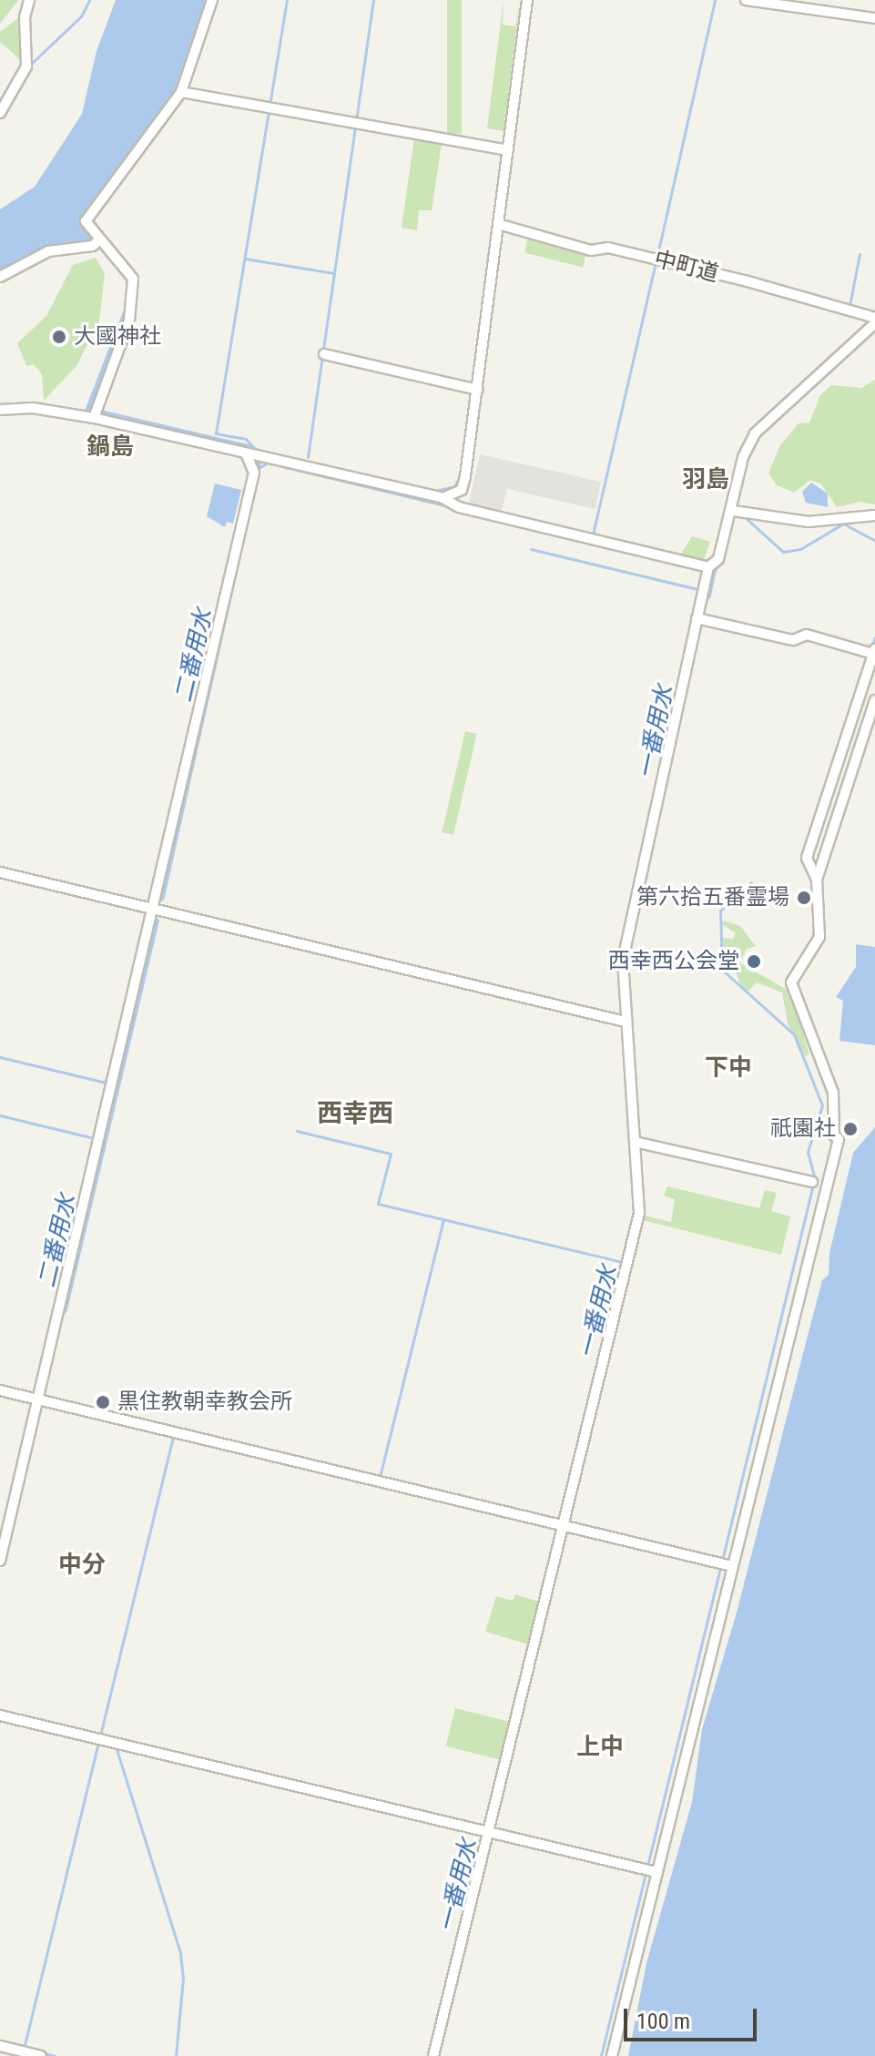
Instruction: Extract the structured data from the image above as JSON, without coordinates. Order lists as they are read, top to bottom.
{
  "streets": {
    "street": ["中町道"]
  },
  "districts": [
    "鍋島",
    "羽島",
    "下中",
    "西幸西",
    "中分",
    "上中"
  ],
  "water": ["二番用水", "一番用水"],
  "places": [
    "大國神社",
    "第六拾五番霊場",
    "西幸西公会堂",
    "祇園社",
    "黒住教朝幸教会所"
  ],
  "scale_bar": "100 m"
}
